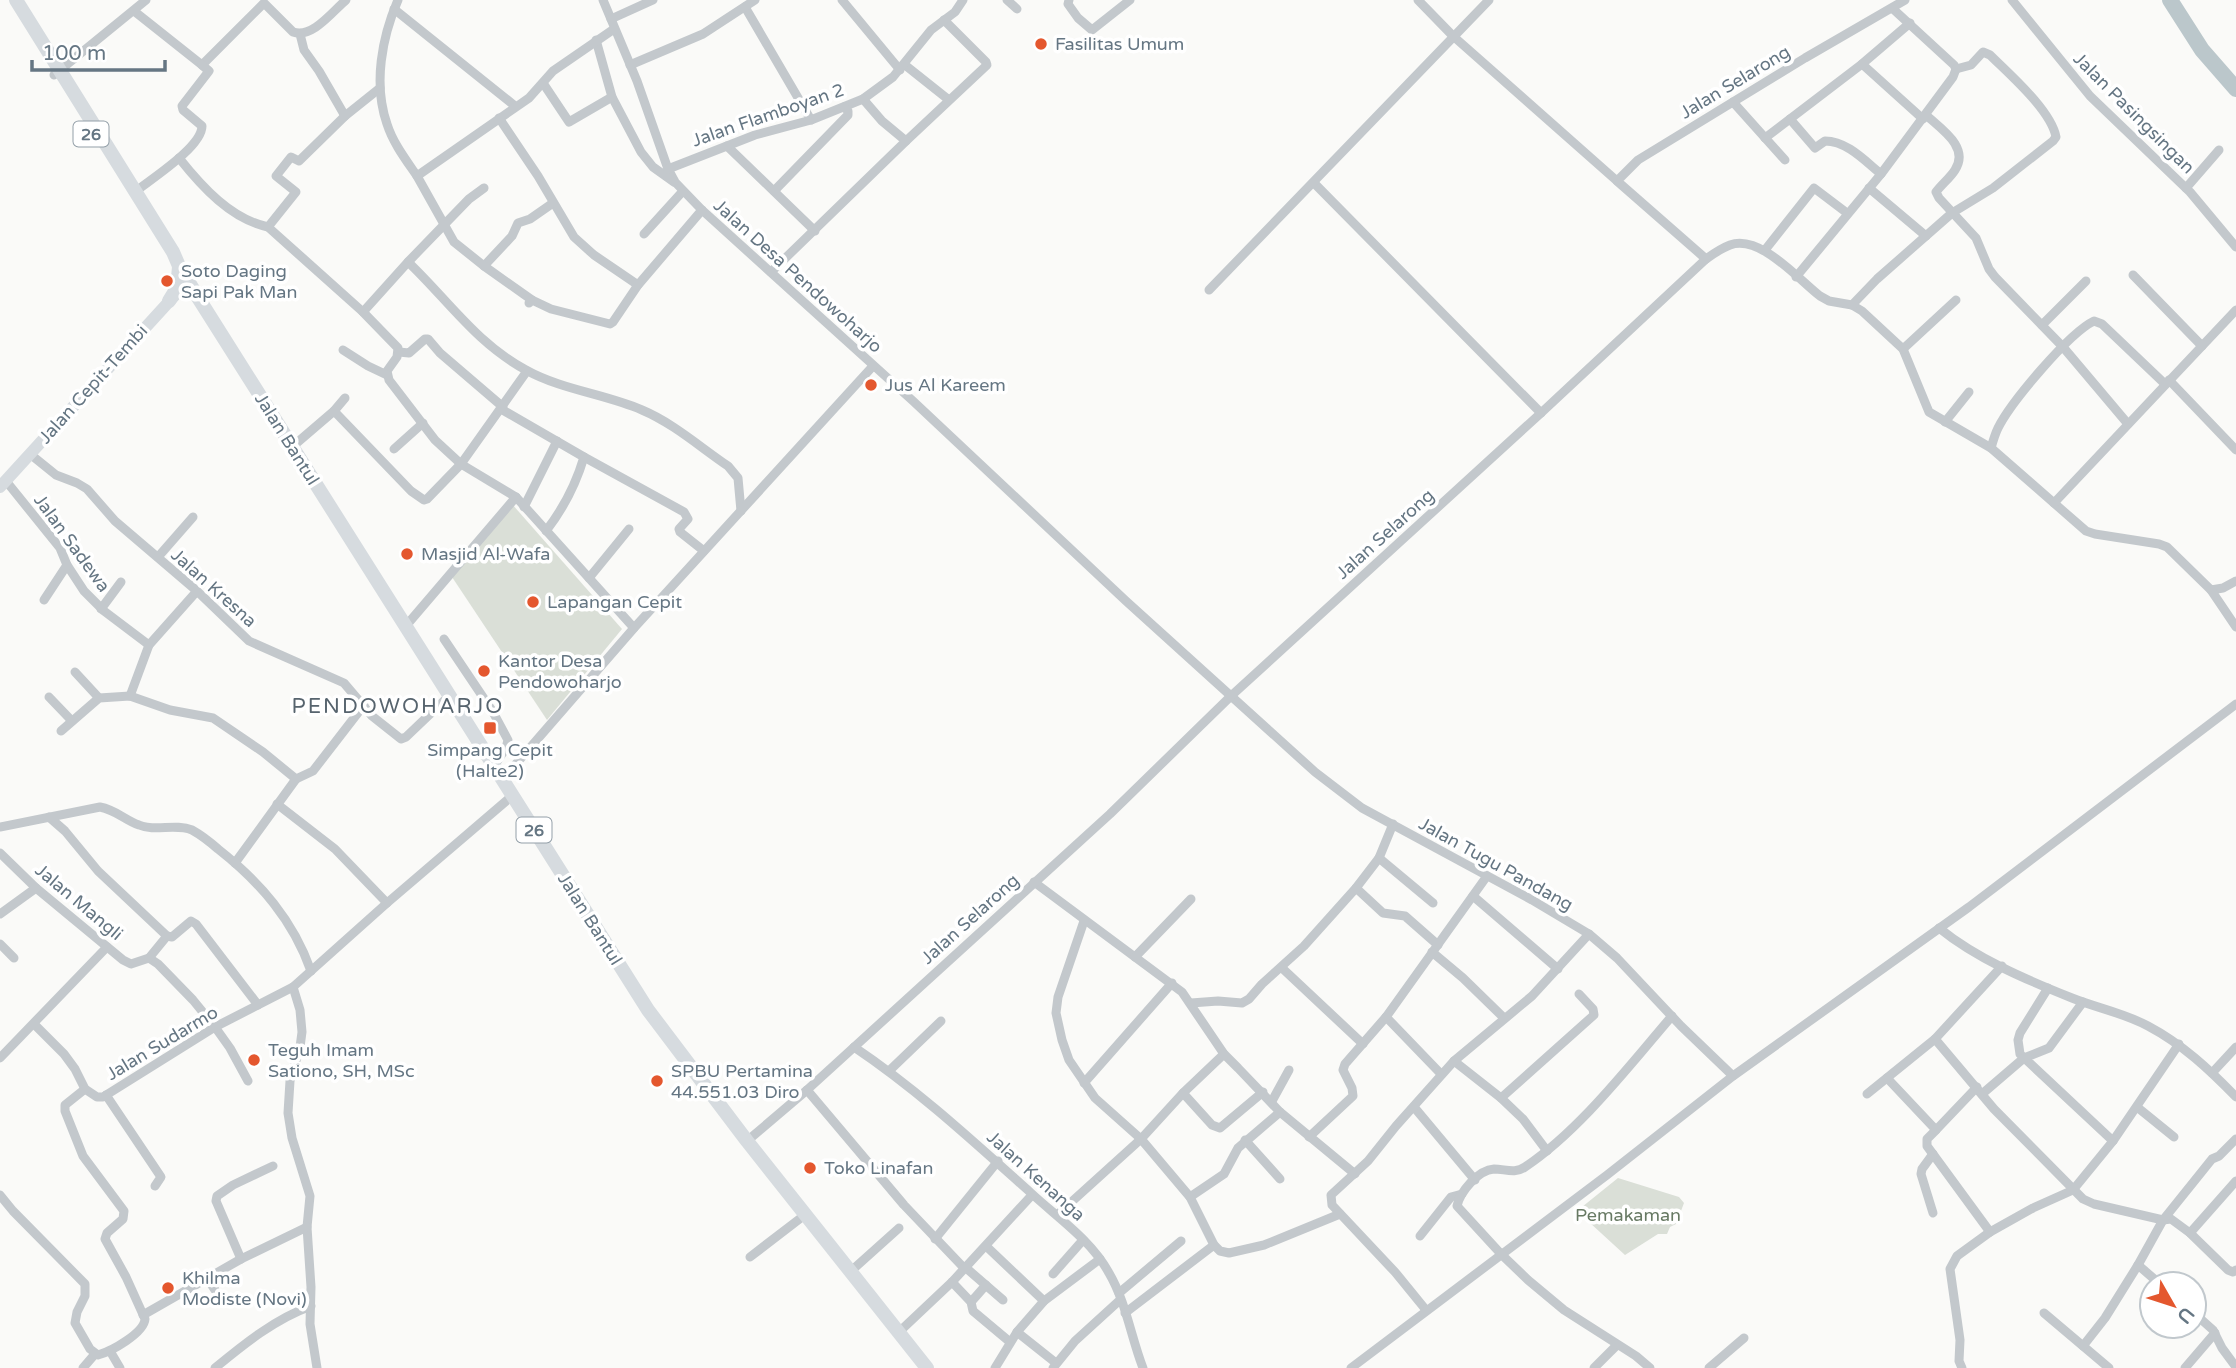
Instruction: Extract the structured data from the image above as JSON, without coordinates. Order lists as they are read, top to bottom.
{
  "streets": {
    "main road": ["26", "Jalan Cepit-Tembi", "Jalan Bantul"],
    "street": [
      "Jalan Selarong",
      "Jalan Pasingsingan",
      "Jalan Flamboyan 2",
      "Jalan Desa Pendowoharjo",
      "Jalan Sadewa",
      "Jalan Kresna",
      "Jalan Tugu Pandang",
      "Jalan Mangli",
      "Jalan Sudarmo",
      "Jalan Kenanga"
    ]
  },
  "crossings": [
    ["Jalan Selarong", "Jalan Desa Pendowoharjo"],
    ["Jalan Selarong", "Jalan Bantul"],
    ["Jalan Selarong", "Jalan Tugu Pandang"],
    ["Jalan Selarong", "Jalan Kenanga"],
    ["Jalan Flamboyan 2", "Jalan Desa Pendowoharjo"],
    ["Jalan Desa Pendowoharjo", "Jalan Tugu Pandang"],
    ["Jalan Cepit-Tembi", "Jalan Bantul"],
    ["Jalan Cepit-Tembi", "Jalan Sadewa"],
    ["Jalan Cepit-Tembi", "Jalan Kresna"],
    ["Jalan Bantul", "Jalan Kresna"],
    ["Jalan Bantul", "Jalan Sudarmo"]
  ],
  "districts": ["PENDOWOHARJO"],
  "parks": ["Pemakaman"],
  "places": {
    "other": [
      "Fasilitas Umum",
      "Soto Daging Sapi Pak Man",
      "Jus Al Kareem",
      "Masjid Al-Wafa",
      "Lapangan Cepit",
      "Kantor Desa Pendowoharjo",
      "Teguh Imam Sationo, SH, MSc",
      "SPBU Pertamina 44.551.03 Diro",
      "Toko Linafan",
      "Khilma Modiste (Novi)"
    ],
    "transit": ["Simpang Cepit (Halte2)"]
  },
  "scale_bar": "100 m",
  "north": "bottom right"
}
